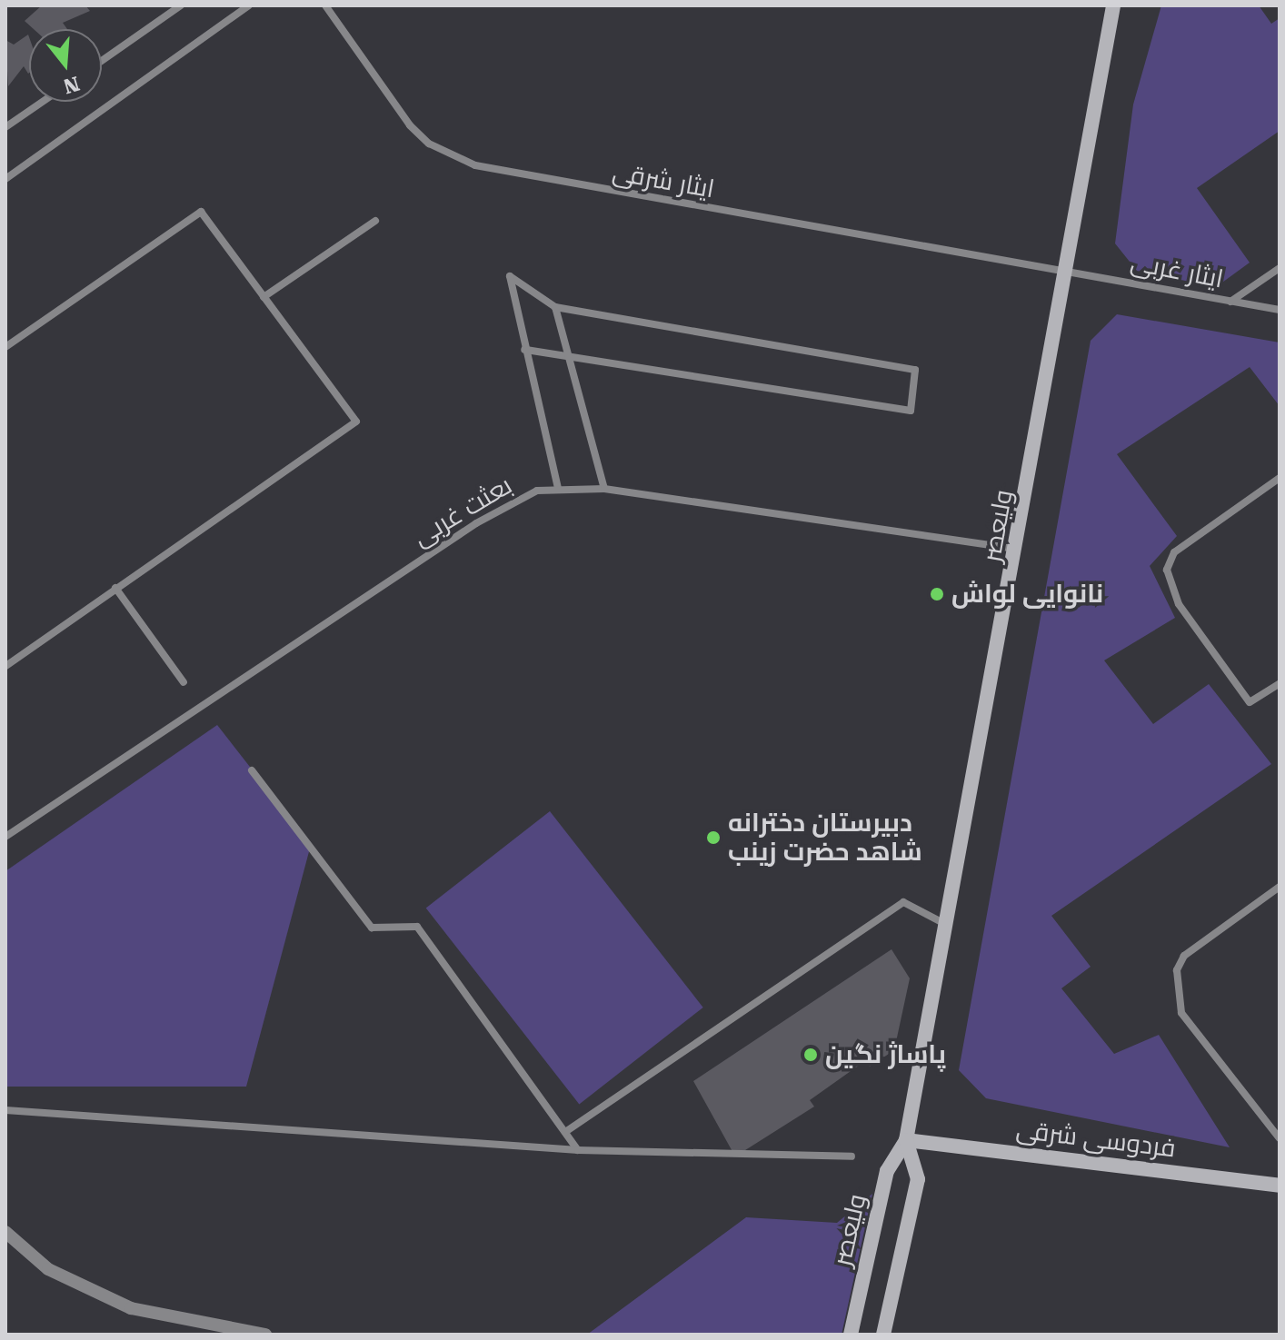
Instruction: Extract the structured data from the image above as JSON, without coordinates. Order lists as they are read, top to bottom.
{
  "streets": {
    "main road": ["ولیعصر", "فردوسی شرقی"],
    "street": ["ایثار شرقی", "ایثار غربی", "بعثت غربی"]
  },
  "crossings": [
    ["ایثار شرقی", "ایثار غربی"],
    ["ایثار شرقی", "ولیعصر"],
    ["ایثار غربی", "ولیعصر"],
    ["بعثت غربی", "ولیعصر"],
    ["ولیعصر", "فردوسی شرقی"]
  ],
  "places": ["نانوایی لواش", "دبیرستان دخترانه شاهد حضرت زینب", "پاساژ نگین"],
  "north": "bottom"
}
